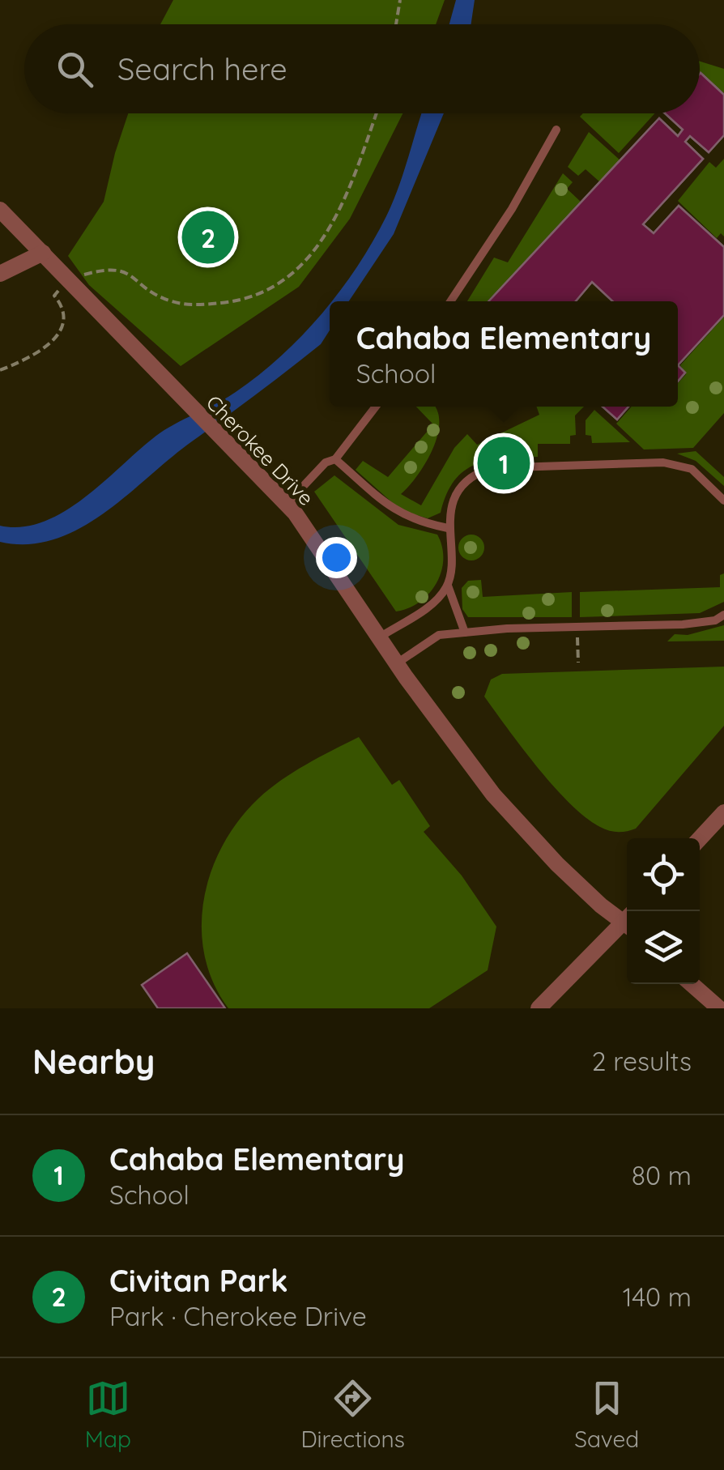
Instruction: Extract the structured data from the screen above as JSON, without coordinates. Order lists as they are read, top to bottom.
{
  "streets": {
    "street": ["Cherokee Drive"]
  },
  "page": {
    "search": "Search here",
    "pins": ["2", "1"],
    "popup": ["Cahaba Elementary", "School"],
    "heading": ["Nearby", "2 results"],
    "list": [
      {
        "mark": "1",
        "name": "Cahaba Elementary",
        "note": "School",
        "value": "80 m"
      },
      {
        "mark": "2",
        "name": "Civitan Park",
        "note": "Park · Cherokee Drive",
        "value": "140 m"
      }
    ],
    "nav": ["Map", "Directions", "Saved"]
  }
}
